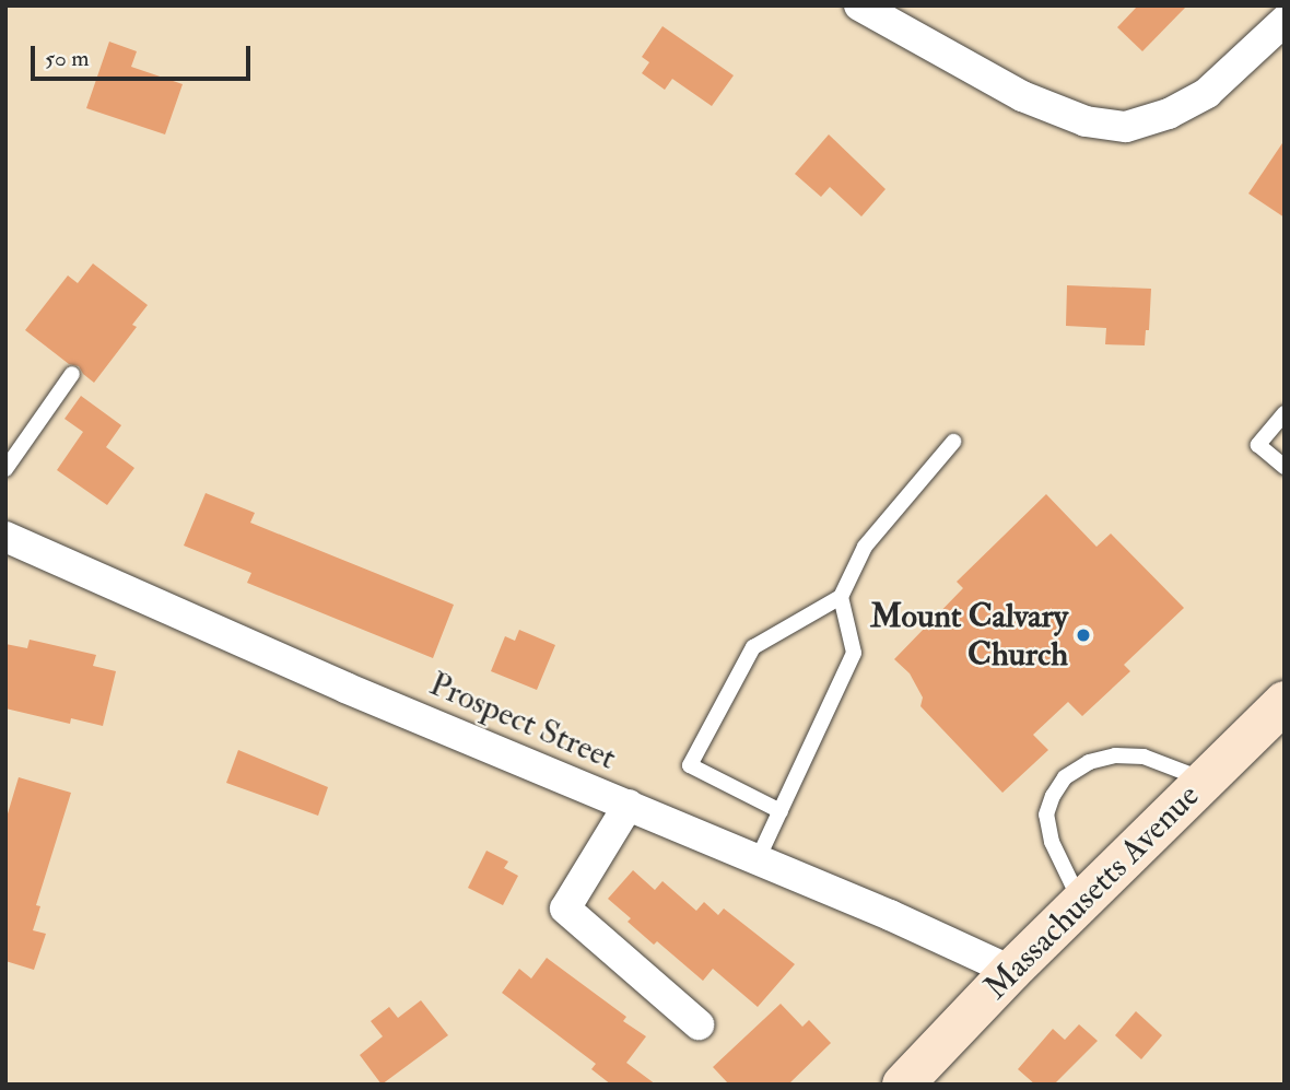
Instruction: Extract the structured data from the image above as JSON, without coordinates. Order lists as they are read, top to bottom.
{
  "streets": {
    "main road": ["Massachusetts Avenue"],
    "street": ["Prospect Street"]
  },
  "crossings": [
    ["Prospect Street", "Massachusetts Avenue"]
  ],
  "places": ["Mount Calvary Church"],
  "scale_bar": "50 m"
}
